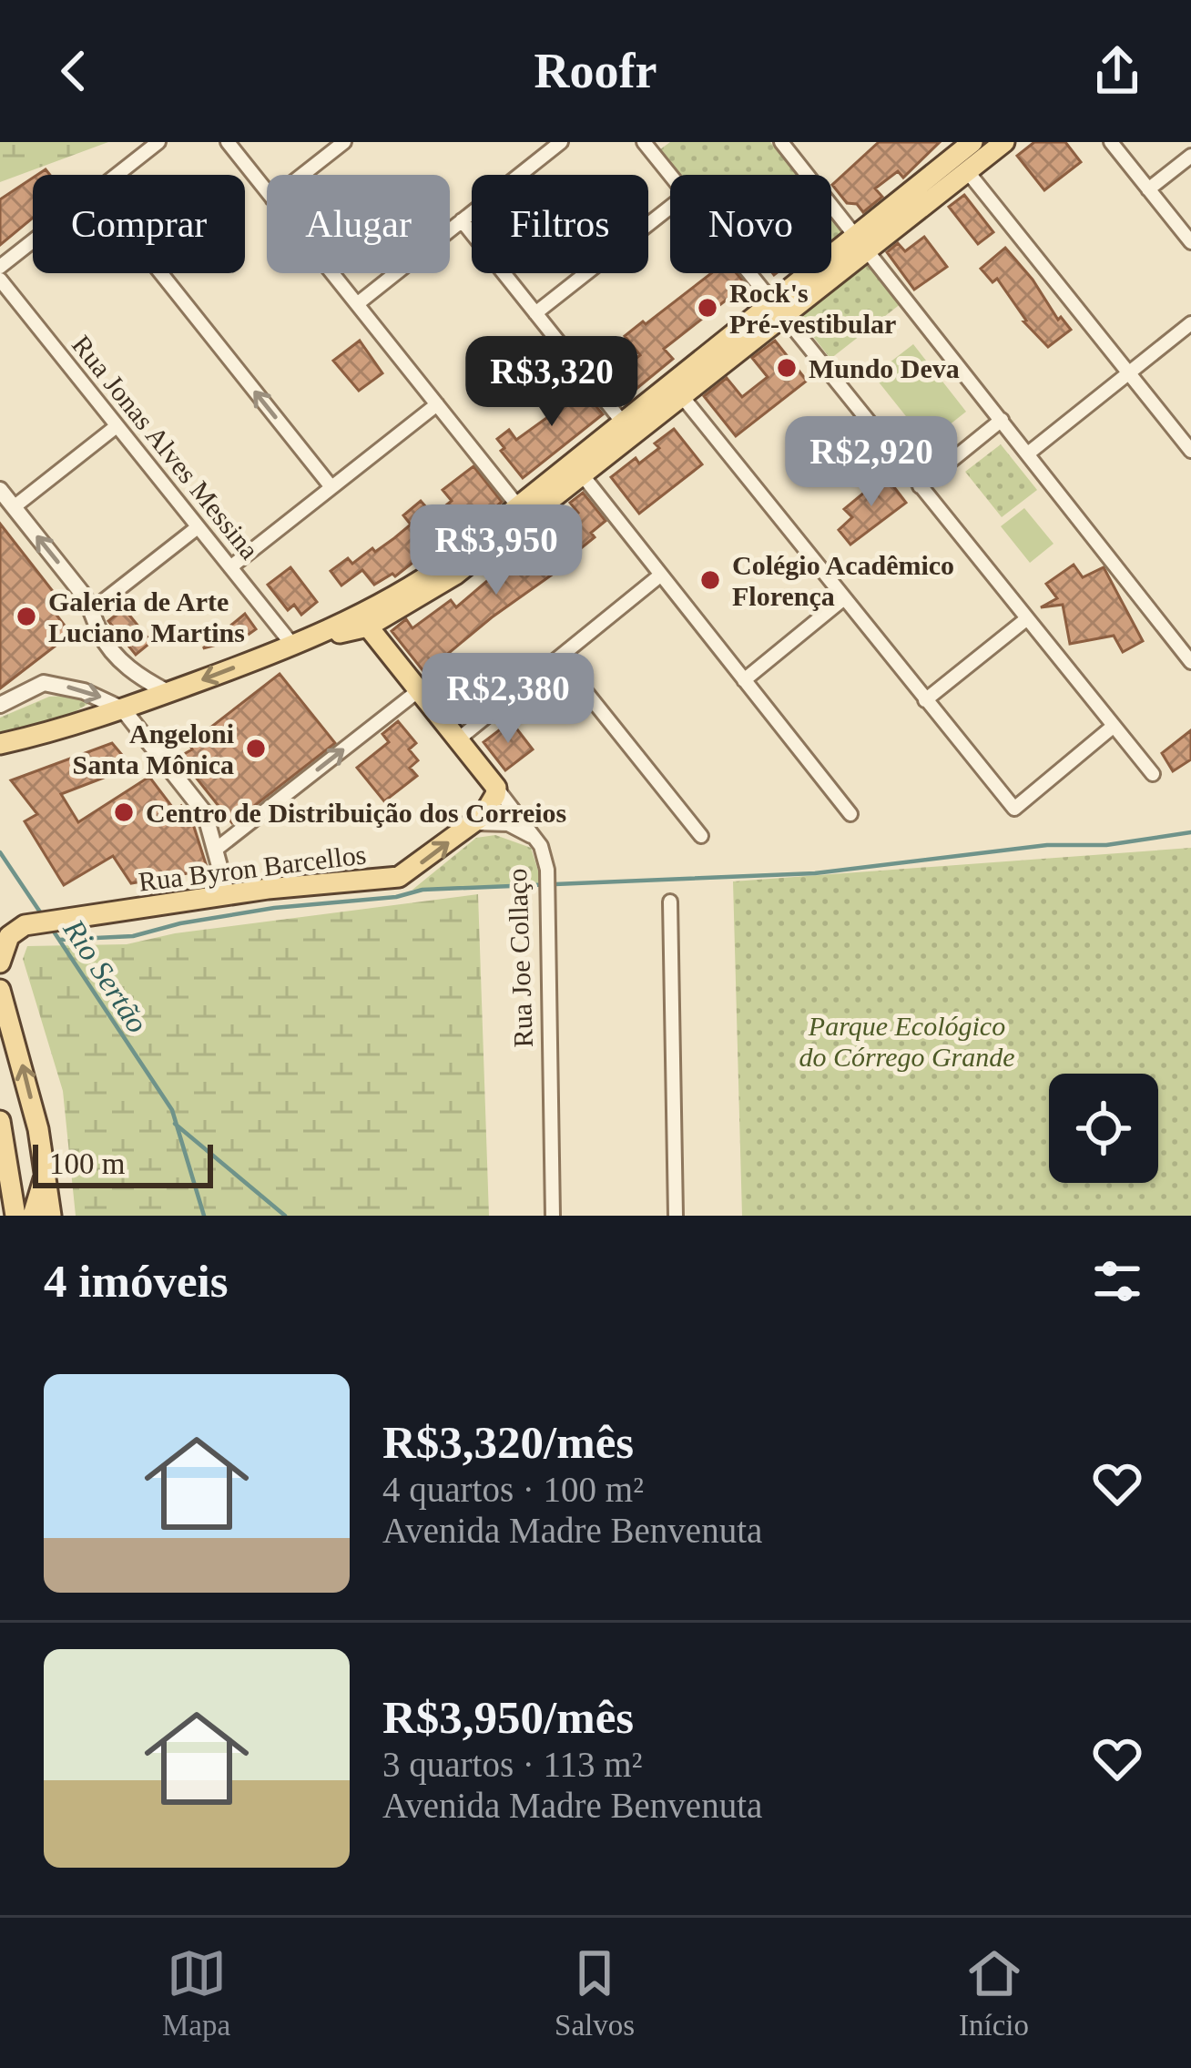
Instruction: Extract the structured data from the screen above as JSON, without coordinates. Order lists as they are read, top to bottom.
{
  "streets": {
    "main road": ["Rua Byron Barcellos", "Rua Joe Collaço"],
    "street": ["Rua Jonas Alves Messina"]
  },
  "crossings": [
    ["Rua Byron Barcellos", "Rua Joe Collaço"]
  ],
  "one_way": ["Rua Byron Barcellos"],
  "water": ["Rio Sertão"],
  "parks": ["Parque Ecológico do Córrego Grande"],
  "places": [
    "Rock's Pré-vestibular",
    "Mundo Deva",
    "Colégio Acadêmico Florença",
    "Galeria de Arte Luciano Martins",
    "Angeloni Santa Mônica",
    "Centro de Distribuição dos Correios"
  ],
  "scale_bar": "100 m",
  "page": {
    "header": "Roofr",
    "chip": [
      "Comprar",
      "Alugar",
      "Filtros",
      "Novo"
    ],
    "price": [
      "R$3,320",
      "R$2,920",
      "R$3,950",
      "R$2,380"
    ],
    "scale": "100 m",
    "heading": "4 imóveis",
    "list": [
      {
        "name": "R$3,320/mês",
        "note": "4 quartos · 100 m² · Avenida Madre Benvenuta"
      },
      {
        "name": "R$3,950/mês",
        "note": "3 quartos · 113 m² · Avenida Madre Benvenuta"
      }
    ],
    "tabs": ["Mapa", "Salvos", "Início"]
  }
}
